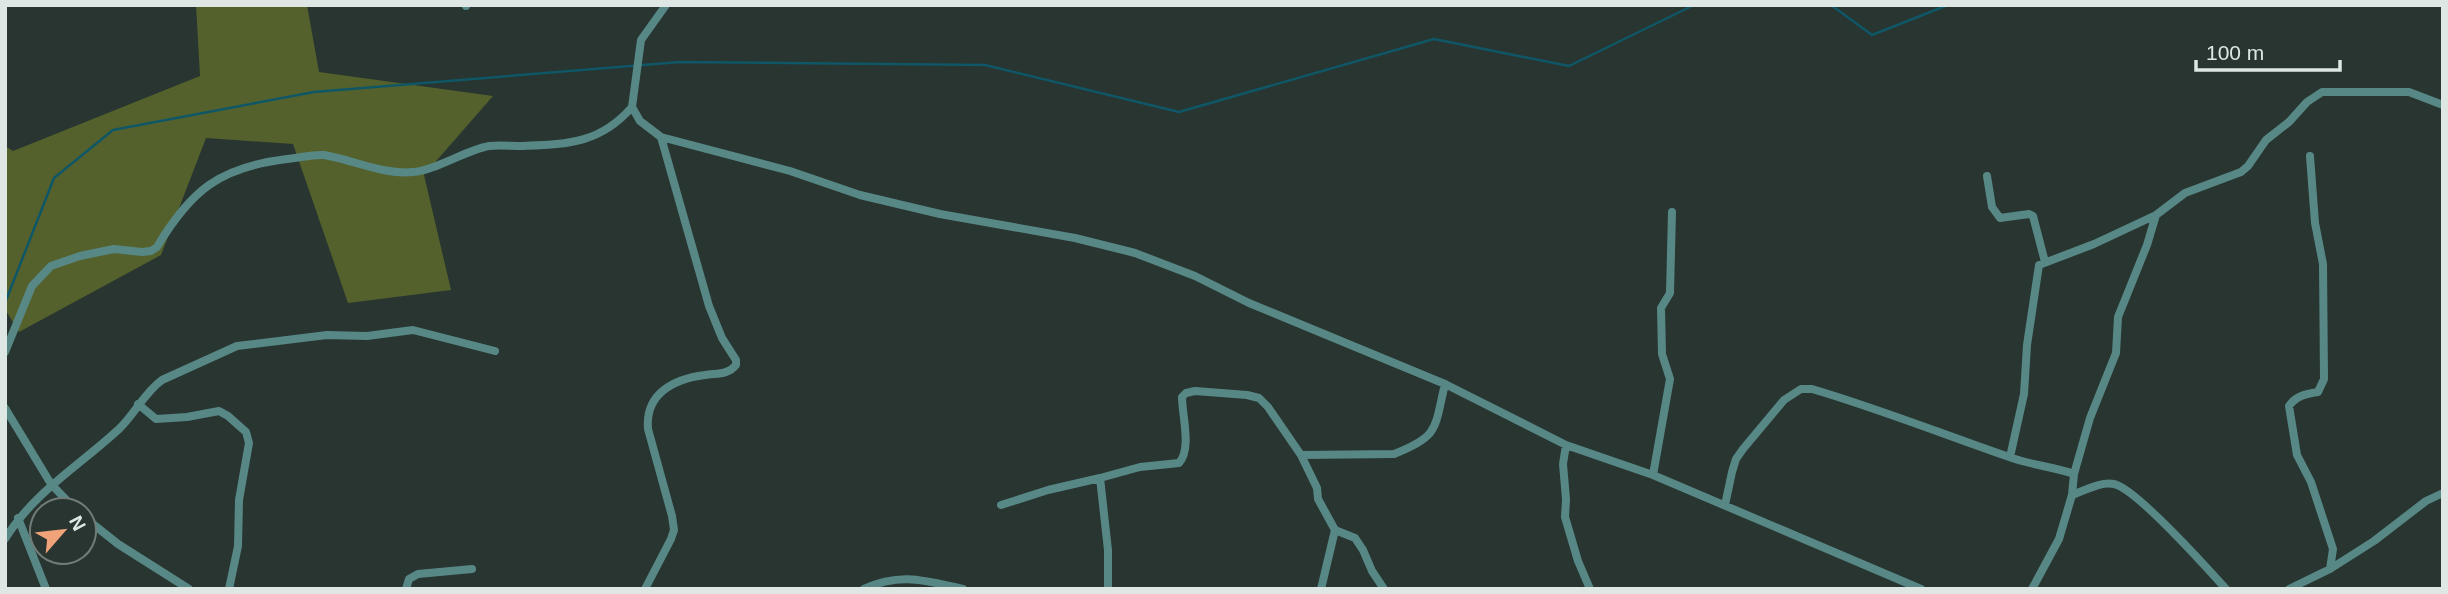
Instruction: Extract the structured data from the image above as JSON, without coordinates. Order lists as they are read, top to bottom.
{
  "scale_bar": "100 m",
  "north": "top right"
}
